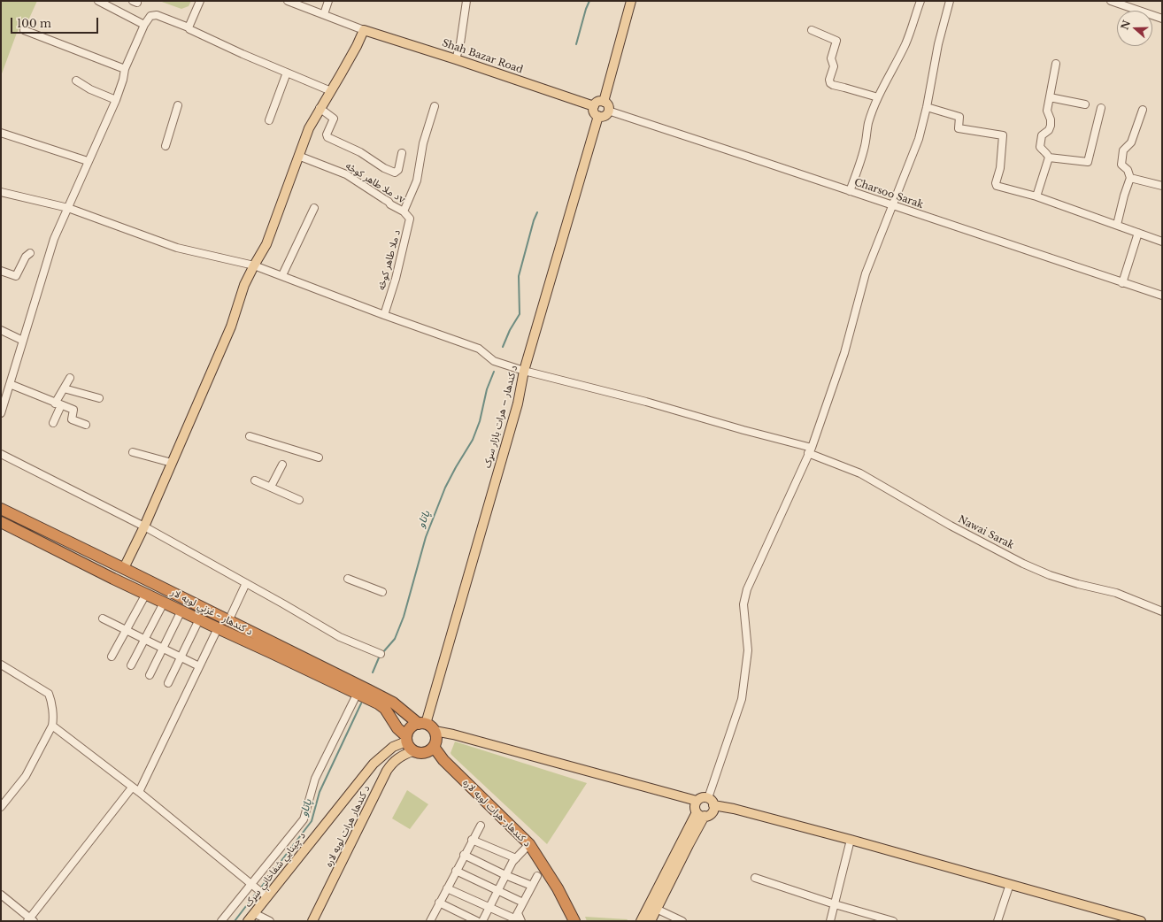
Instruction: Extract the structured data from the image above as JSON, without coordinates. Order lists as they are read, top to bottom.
{
  "streets": {
    "highway": ["د کندهار - غزني لويه لار", "د کندهار-هرات لويه لاره"],
    "main road": [
      "Shah Bazar Road",
      "د کندهار – هرات بازار سړک",
      "د کندهار هرات لویه لاره",
      "د چينايي شفاخانې سړک"
    ],
    "street": [
      "د ملا طاهر کوڅهv",
      "Charsoo Sarak",
      "د ملا طاهر کوڅه",
      "Nawai Sarak"
    ]
  },
  "crossings": [
    ["Shah Bazar Road", "Charsoo Sarak"],
    ["Shah Bazar Road", "د کندهار – هرات بازار سړک"],
    ["د ملا طاهر کوڅهv", "د ملا طاهر کوڅه"],
    ["Charsoo Sarak", "د کندهار – هرات بازار سړک"],
    ["د ملا طاهر کوڅه", "Nawai Sarak"],
    ["د کندهار – هرات بازار سړک", "Nawai Sarak"],
    ["د کندهار – هرات بازار سړک", "د کندهار - غزني لويه لار"],
    ["د کندهار – هرات بازار سړک", "د کندهار-هرات لويه لاره"],
    ["د کندهار – هرات بازار سړک", "د کندهار هرات لویه لاره"],
    ["د کندهار – هرات بازار سړک", "د چينايي شفاخانې سړک"],
    ["د کندهار - غزني لويه لار", "د کندهار-هرات لويه لاره"],
    ["د کندهار - غزني لويه لار", "د کندهار هرات لویه لاره"],
    ["د کندهار - غزني لويه لار", "د چينايي شفاخانې سړک"],
    ["د کندهار-هرات لويه لاره", "د کندهار هرات لویه لاره"],
    ["د کندهار-هرات لويه لاره", "د چينايي شفاخانې سړک"],
    ["د کندهار هرات لویه لاره", "د چينايي شفاخانې سړک"]
  ],
  "water": ["پاتاو"],
  "scale_bar": "100 m",
  "north": "left"
}
